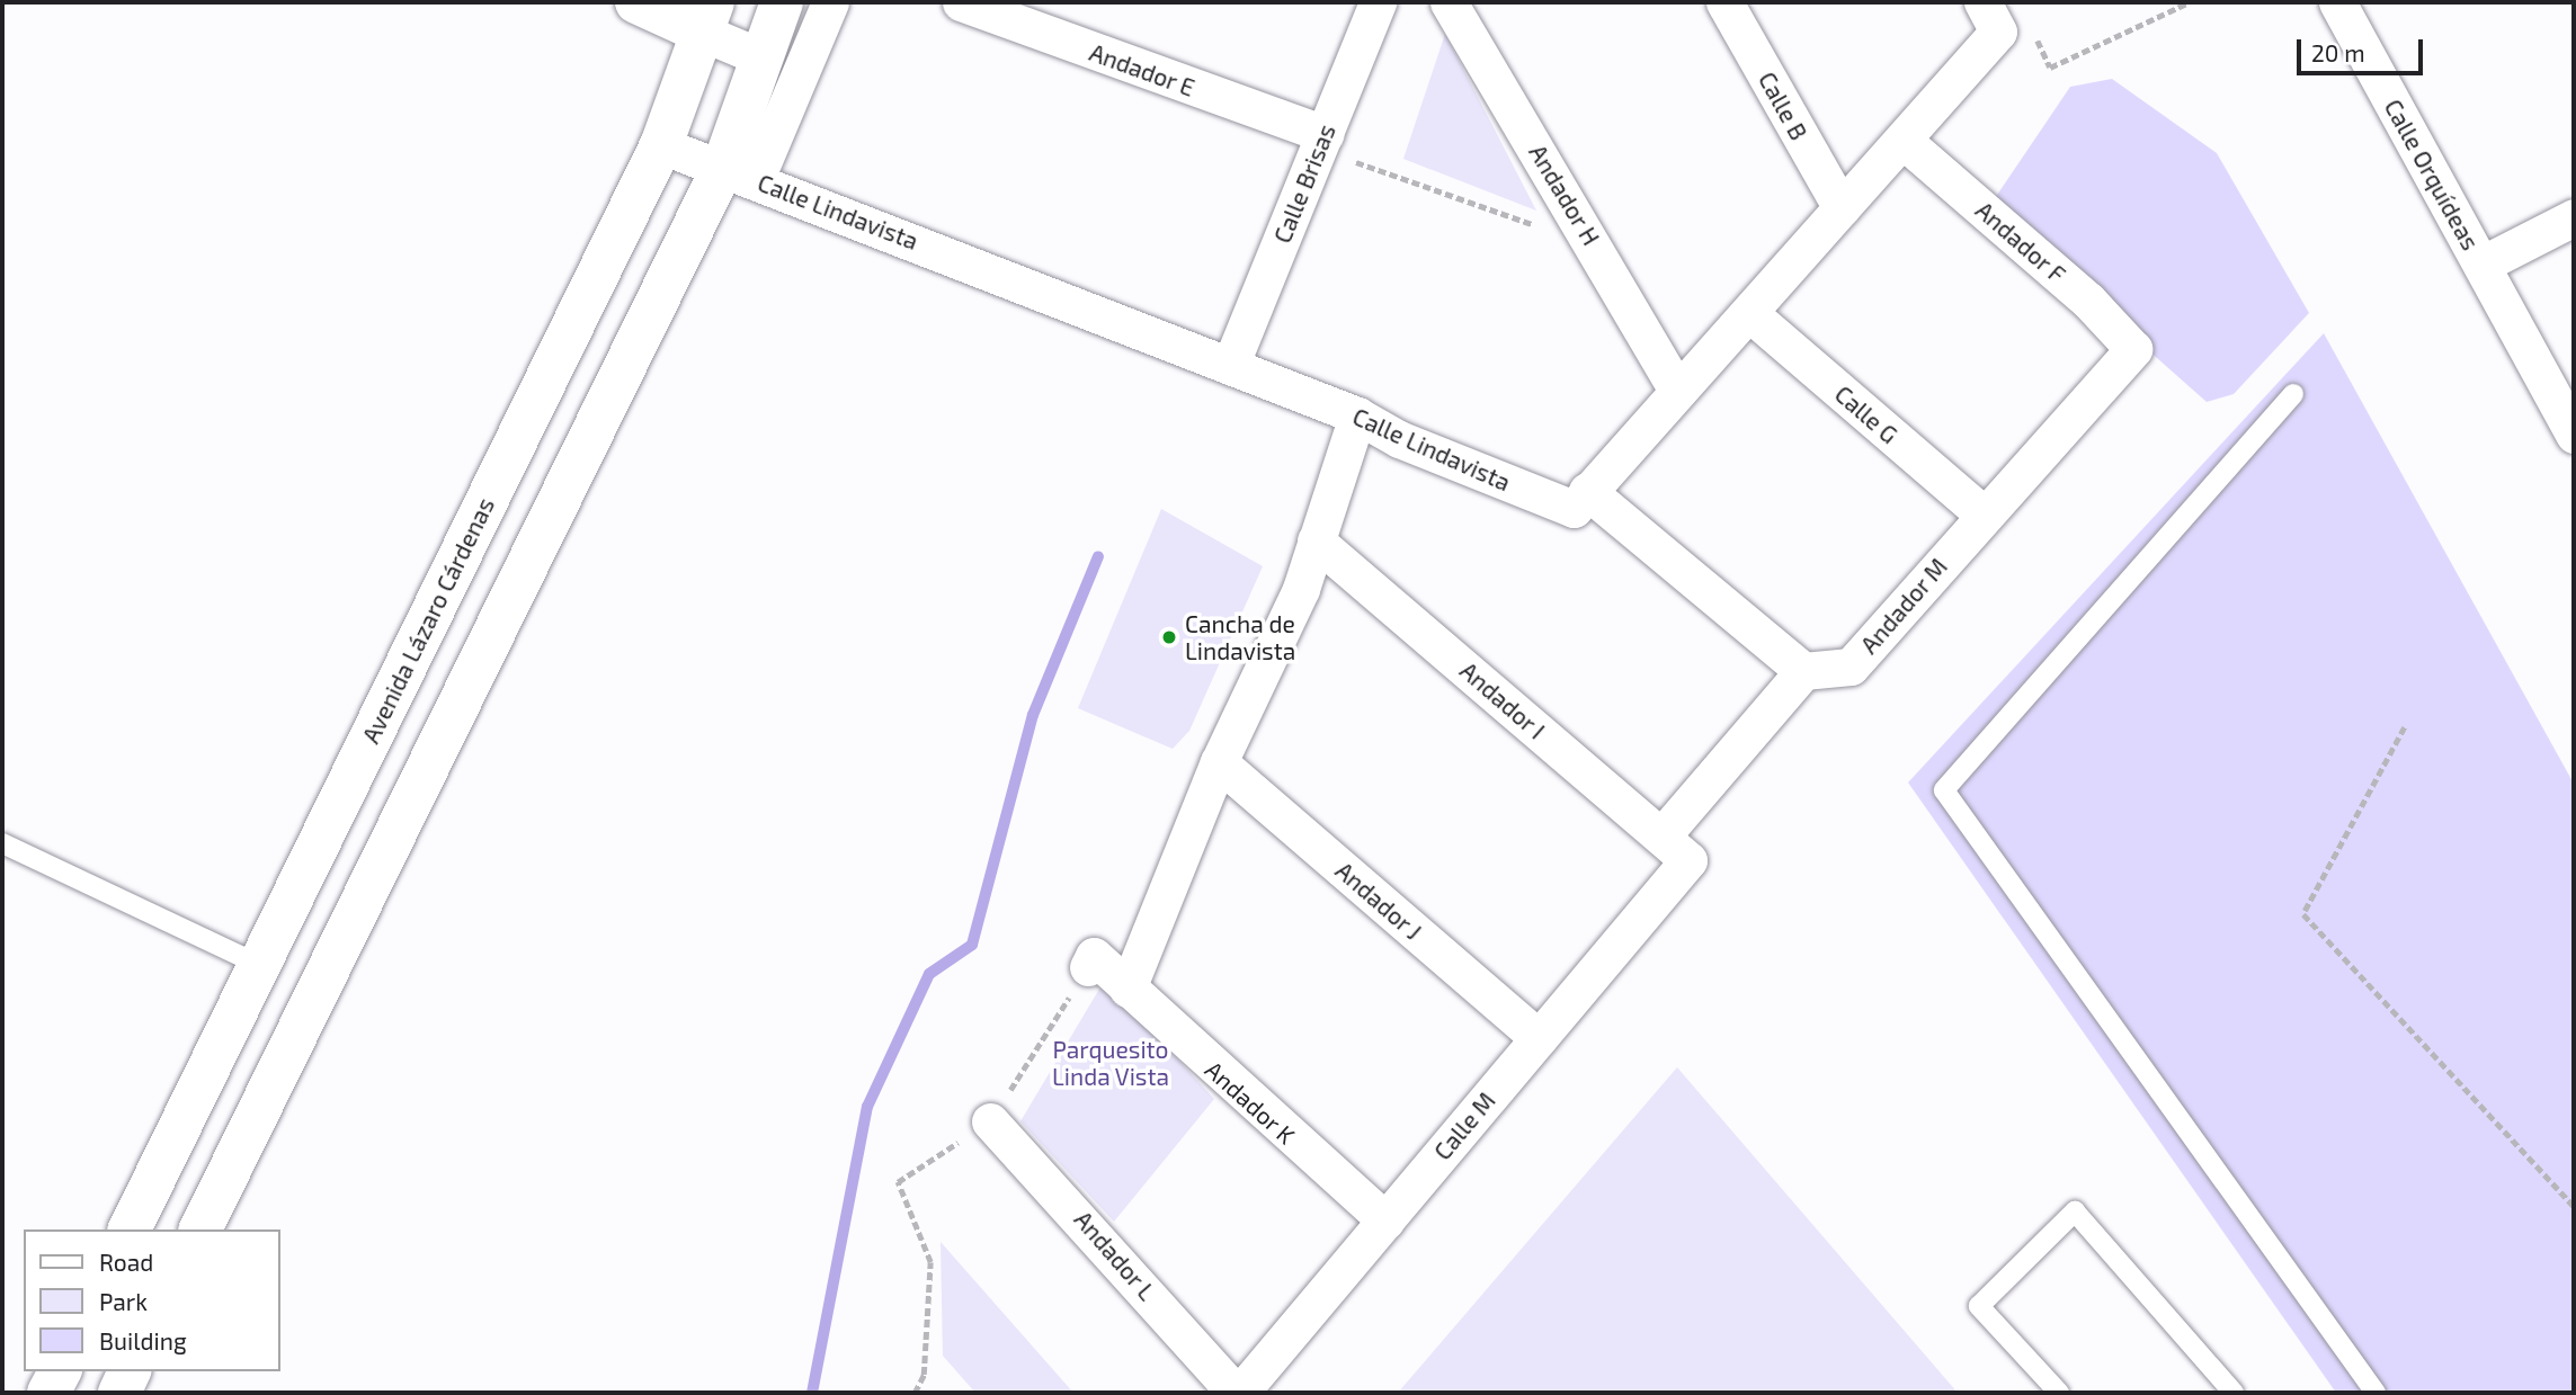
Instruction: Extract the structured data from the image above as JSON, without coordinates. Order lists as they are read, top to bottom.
{
  "streets": {
    "main road": ["Avenida Lázaro Cárdenas"],
    "street": [
      "Andador E",
      "Calle B",
      "Calle Orquídeas",
      "Calle Brisas",
      "Andador H",
      "Calle Lindavista",
      "Andador F",
      "Calle G",
      "Andador M",
      "Andador I",
      "Andador J",
      "Andador K",
      "Calle M",
      "Andador L"
    ]
  },
  "crossings": [
    ["Andador E", "Calle Brisas"],
    ["Calle B", "Calle Lindavista"],
    ["Calle Brisas", "Calle Lindavista"],
    ["Andador H", "Calle Lindavista"],
    ["Calle Lindavista", "Andador F"],
    ["Calle Lindavista", "Calle G"],
    ["Calle Lindavista", "Avenida Lázaro Cárdenas"],
    ["Andador F", "Andador M"],
    ["Calle G", "Andador M"],
    ["Andador I", "Calle M"],
    ["Andador J", "Calle M"],
    ["Andador K", "Calle M"],
    ["Calle M", "Andador L"]
  ],
  "parks": ["Parquesito Linda Vista"],
  "places": ["Cancha de Lindavista"],
  "legend": ["Road", "Park", "Building"],
  "scale_bar": "20 m"
}
